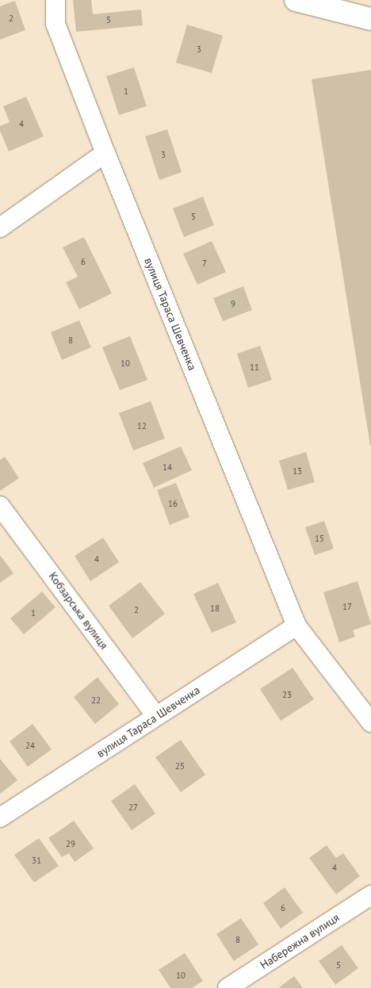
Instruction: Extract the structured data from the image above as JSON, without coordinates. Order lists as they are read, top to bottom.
{
  "streets": {
    "street": ["вулиця Тараса Шевченка", "Кобзарська вулиця", "Набережна вулиця"]
  },
  "crossings": [
    ["вулиця Тараса Шевченка", "Кобзарська вулиця"]
  ],
  "house_numbers": [
    "2",
    "5",
    "3",
    "1",
    "4",
    "3",
    "5",
    "6",
    "7",
    "9",
    "8",
    "10",
    "11",
    "12",
    "14",
    "13",
    "16",
    "15",
    "4",
    "17",
    "18",
    "2",
    "1",
    "23",
    "22",
    "24",
    "25",
    "27",
    "29",
    "31",
    "4",
    "6",
    "8",
    "5",
    "10"
  ]
}
